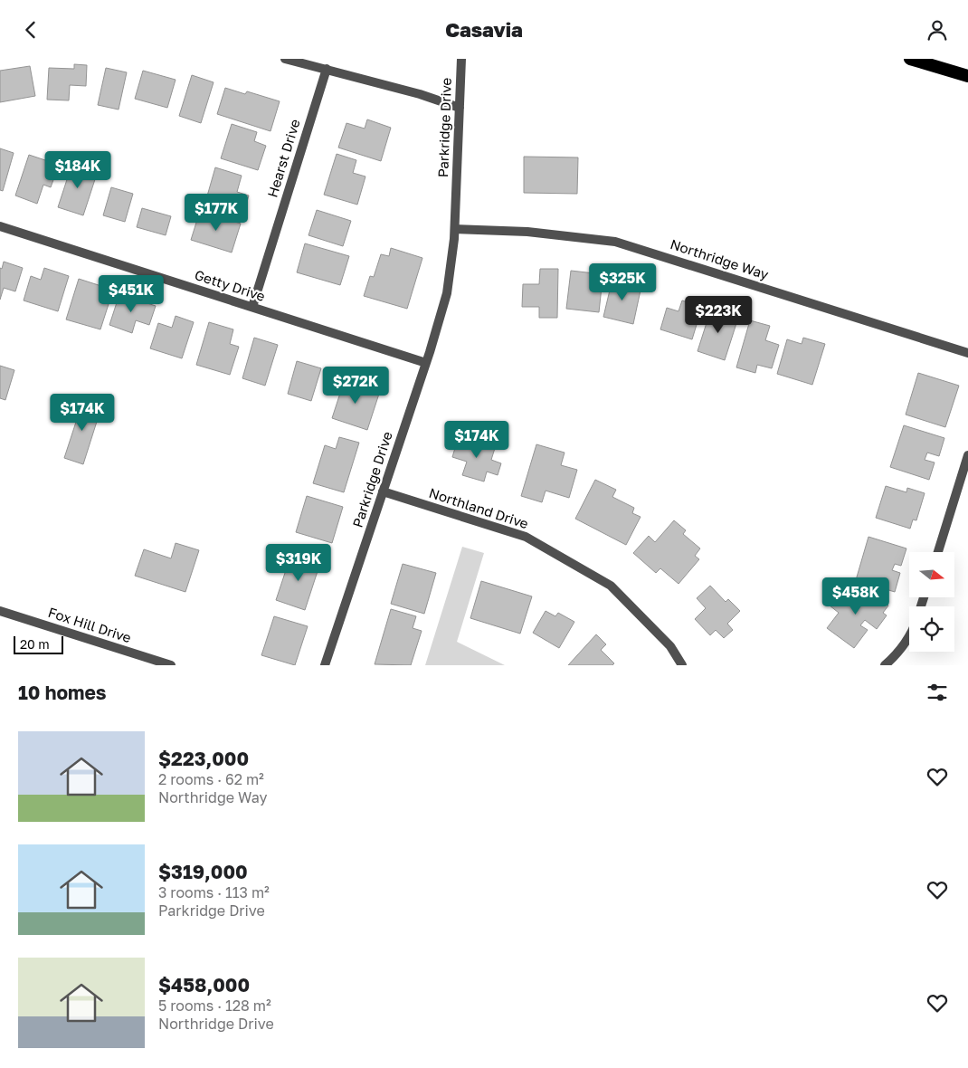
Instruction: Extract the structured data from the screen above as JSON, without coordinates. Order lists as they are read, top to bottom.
{
  "streets": {
    "street": [
      "Parkridge Drive",
      "Hearst Drive",
      "Northridge Way",
      "Getty Drive",
      "Northland Drive",
      "Fox Hill Drive"
    ]
  },
  "crossings": [
    ["Parkridge Drive", "Northridge Way"],
    ["Parkridge Drive", "Getty Drive"],
    ["Parkridge Drive", "Northland Drive"],
    ["Hearst Drive", "Getty Drive"]
  ],
  "scale_bar": "20 m",
  "north": "right",
  "page": {
    "header": "Casavia",
    "price": [
      "$184K",
      "$177K",
      "$325K",
      "$451K",
      "$223K",
      "$272K",
      "$174K",
      "$174K",
      "$319K",
      "$458K"
    ],
    "scale": "20 m",
    "heading": "10 homes",
    "list": [
      {
        "name": "$223,000",
        "note": "2 rooms · 62 m² · Northridge Way"
      },
      {
        "name": "$319,000",
        "note": "3 rooms · 113 m² · Parkridge Drive"
      },
      {
        "name": "$458,000",
        "note": "5 rooms · 128 m² · Northridge Drive"
      }
    ]
  }
}
